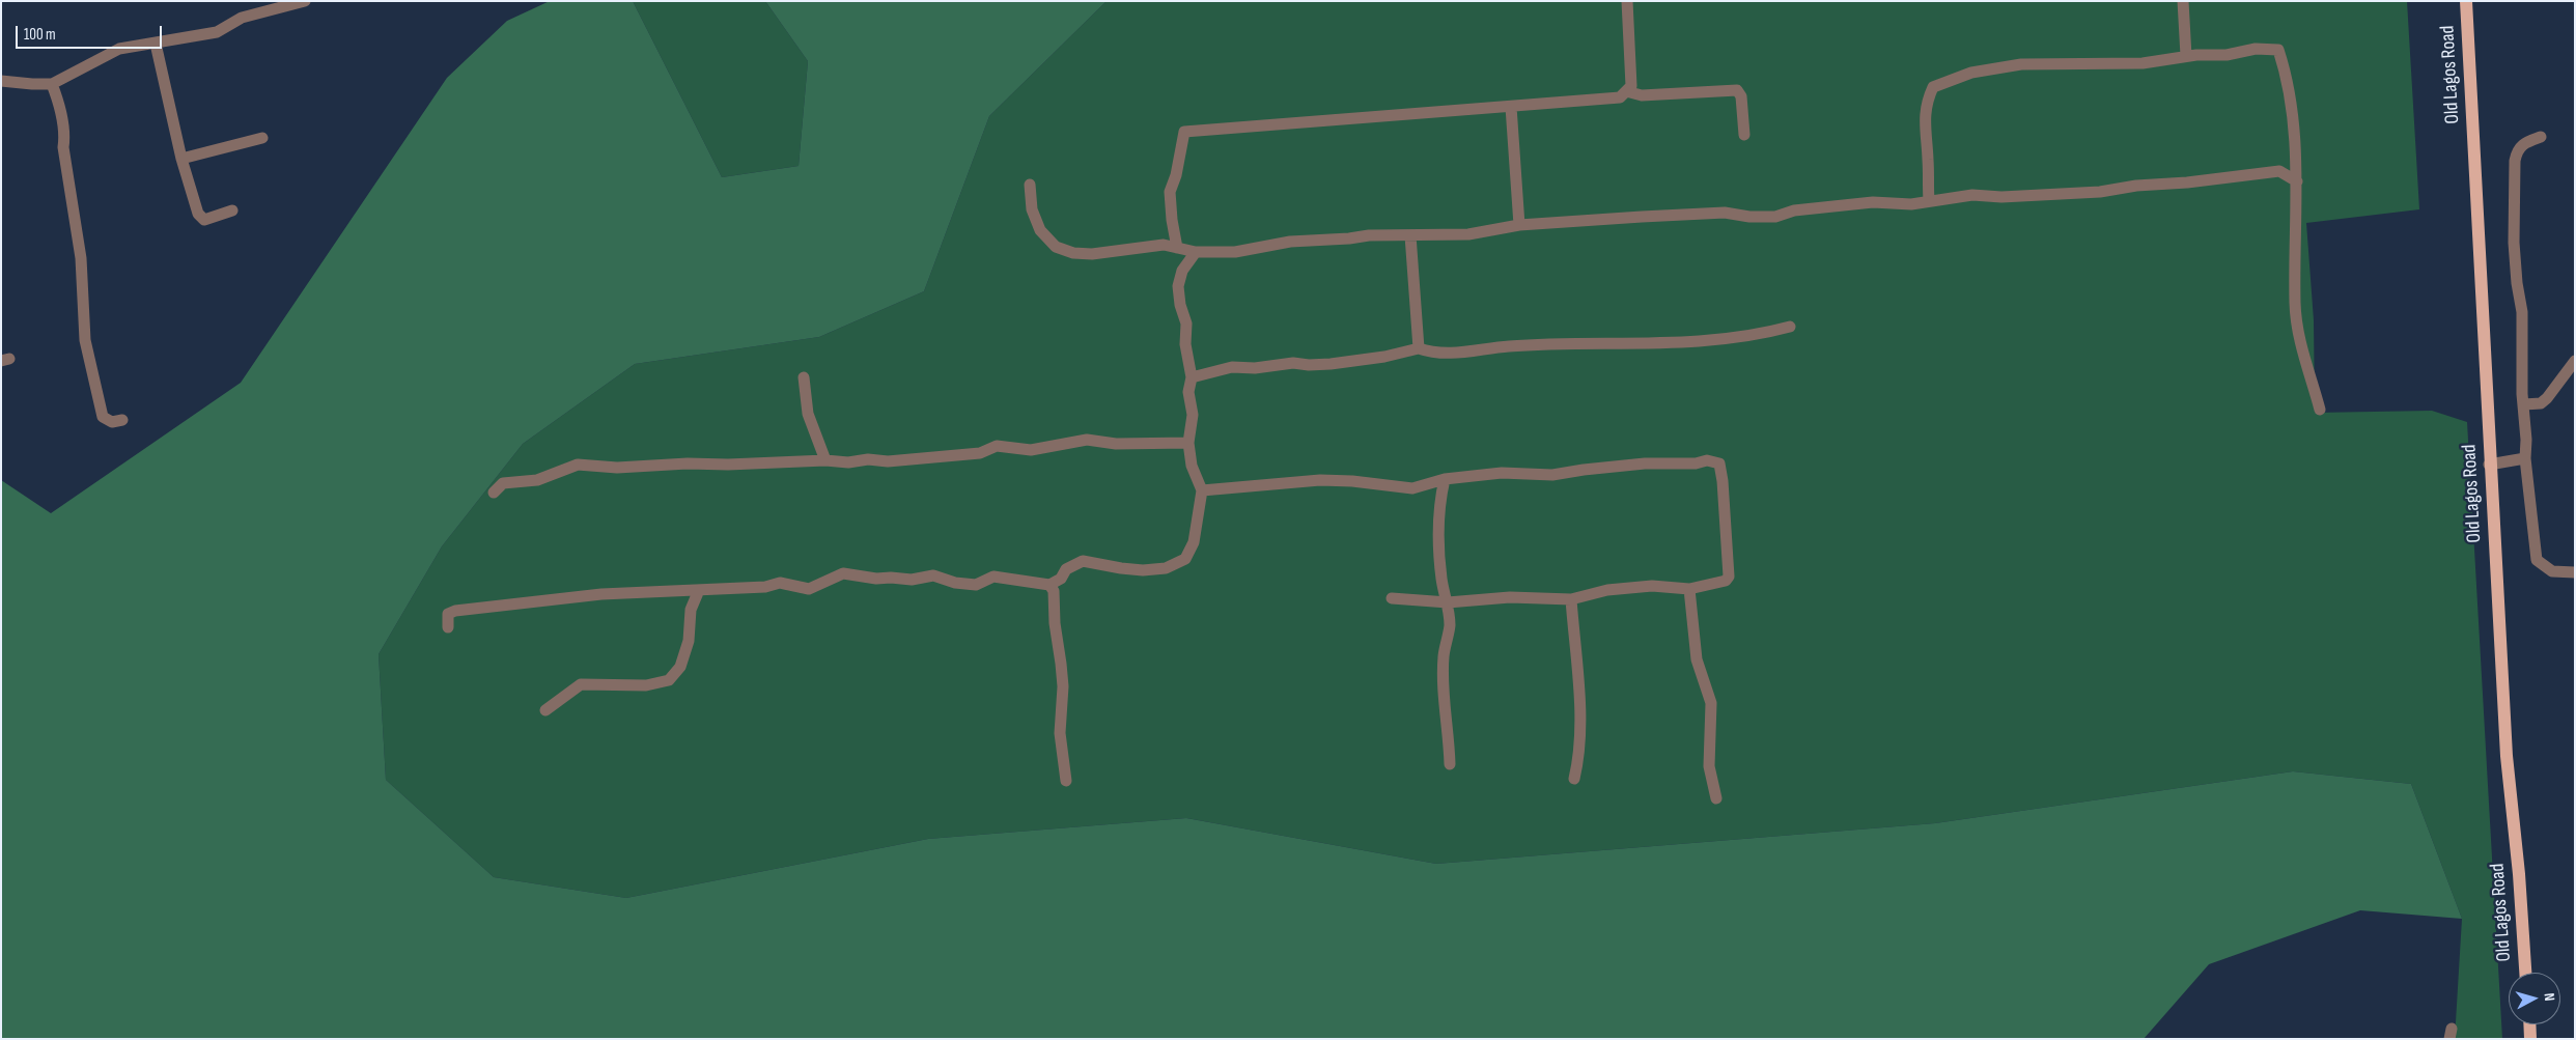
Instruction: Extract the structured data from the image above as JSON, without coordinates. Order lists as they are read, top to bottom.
{
  "streets": {
    "main road": ["Old Lagos Road"]
  },
  "scale_bar": "100 m",
  "north": "right"
}
